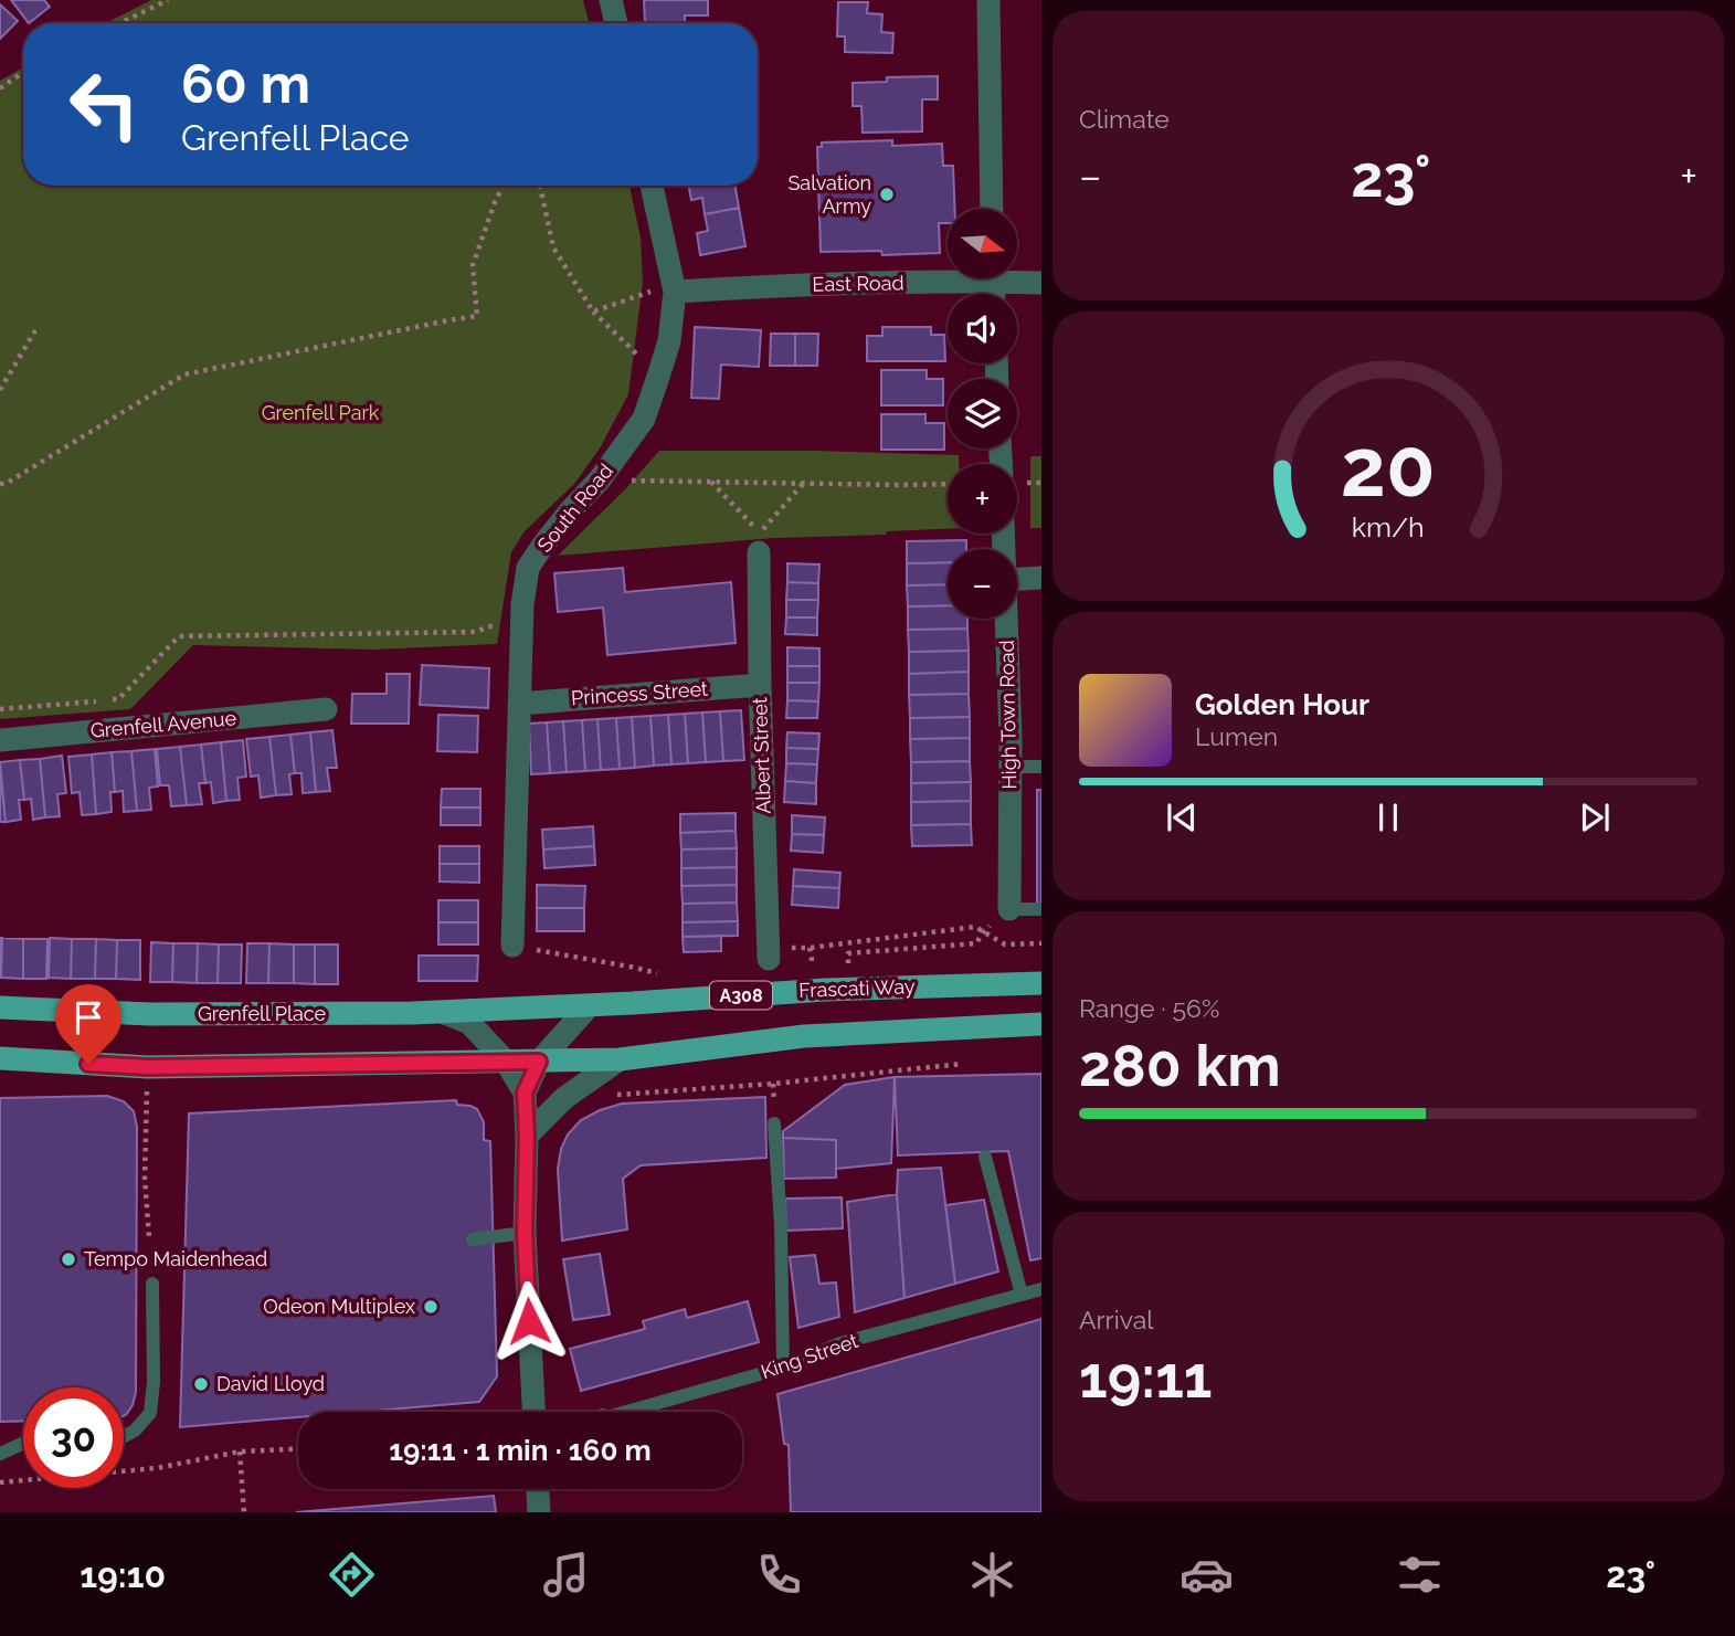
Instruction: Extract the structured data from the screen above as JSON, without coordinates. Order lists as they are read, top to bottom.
{
  "streets": {
    "main road": ["Frascati Way", "A308", "Grenfell Place"],
    "street": [
      "East Road",
      "South Road",
      "Princess Street",
      "High Town Road",
      "Grenfell Avenue",
      "Albert Street"
    ],
    "lane": ["King Street"]
  },
  "crossings": [
    ["East Road", "South Road"],
    ["South Road", "Princess Street"],
    ["Princess Street", "Albert Street"],
    ["Frascati Way", "Grenfell Place"]
  ],
  "parks": ["Grenfell Park"],
  "places": [
    "Salvation Army",
    "Tempo Maidenhead",
    "Odeon Multiplex",
    "David Lloyd"
  ],
  "north": "right",
  "page": {
    "tile": [
      "Climate",
      ["Range · 56%", "280 km"],
      ["Arrival", "19:11"]
    ],
    "turn": ["60 m", "Grenfell Place"],
    "heat": ["−", "23°", "+"],
    "map_buttons": ["+", "−"],
    "song": ["Golden Hour", "Lumen"],
    "limit": "30",
    "trip": "19:11 · 1 min · 160 m",
    "tabs": ["19:10", "23°"],
    "gauge": ["20", "km/h"]
  }
}
